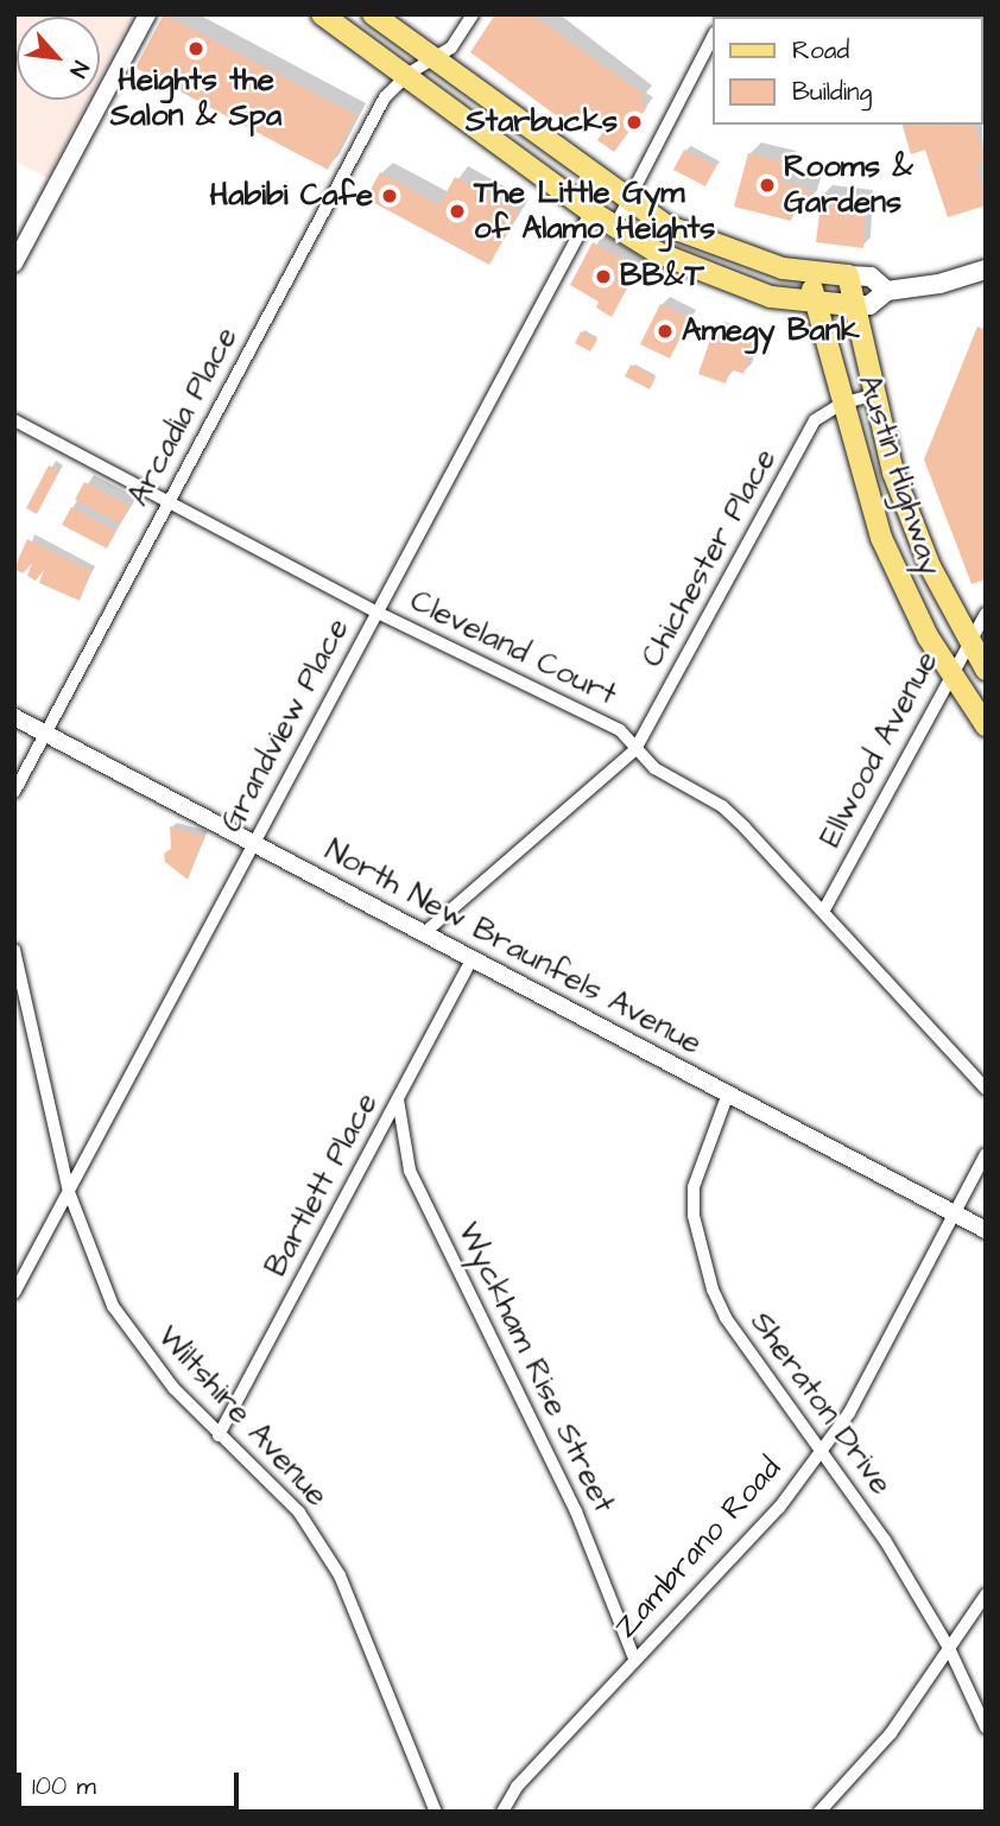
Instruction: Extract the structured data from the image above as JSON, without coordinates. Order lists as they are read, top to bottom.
{
  "streets": {
    "main road": ["Austin Highway"],
    "street": [
      "Arcadia Place",
      "Chichester Place",
      "Cleveland Court",
      "Grandview Place",
      "Ellwood Avenue",
      "North New Braunfels Avenue",
      "Bartlett Place",
      "Wyckham Rise Street",
      "Sheraton Drive",
      "Wiltshire Avenue",
      "Zambrano Road"
    ]
  },
  "crossings": [
    ["Arcadia Place", "Cleveland Court"],
    ["Arcadia Place", "North New Braunfels Avenue"],
    ["Austin Highway", "Chichester Place"],
    ["Austin Highway", "Ellwood Avenue"],
    ["Chichester Place", "Cleveland Court"],
    ["Chichester Place", "North New Braunfels Avenue"],
    ["Cleveland Court", "Grandview Place"],
    ["Cleveland Court", "Ellwood Avenue"],
    ["Grandview Place", "North New Braunfels Avenue"],
    ["Grandview Place", "Wiltshire Avenue"],
    ["North New Braunfels Avenue", "Bartlett Place"],
    ["North New Braunfels Avenue", "Sheraton Drive"],
    ["North New Braunfels Avenue", "Zambrano Road"],
    ["Bartlett Place", "Wyckham Rise Street"],
    ["Bartlett Place", "Wiltshire Avenue"],
    ["Wyckham Rise Street", "Zambrano Road"],
    ["Sheraton Drive", "Zambrano Road"]
  ],
  "places": [
    "Heights the Salon & Spa",
    "Starbucks",
    "Rooms & Gardens",
    "Habibi Cafe",
    "The Little Gym of Alamo Heights",
    "BB&T",
    "Amegy Bank"
  ],
  "legend": ["Road", "Building"],
  "scale_bar": "100 m",
  "north": "bottom right"
}
